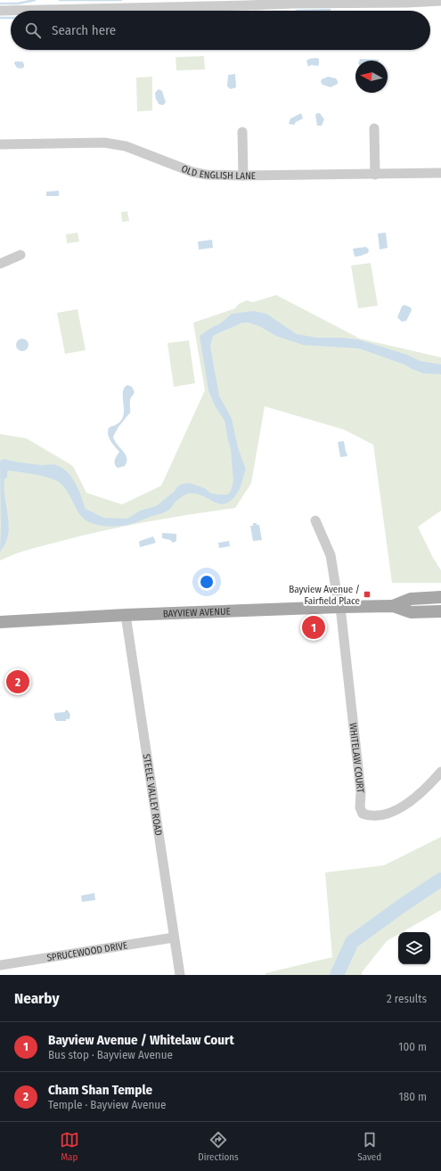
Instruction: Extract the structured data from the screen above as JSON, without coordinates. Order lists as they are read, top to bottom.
{
  "streets": {
    "main road": ["BAYVIEW AVENUE"],
    "street": [
      "OLD ENGLISH LANE",
      "WHITELAW COURT",
      "STEELE VALLEY ROAD",
      "SPRUCEWOOD DRIVE"
    ]
  },
  "crossings": [
    ["BAYVIEW AVENUE", "WHITELAW COURT"],
    ["BAYVIEW AVENUE", "STEELE VALLEY ROAD"],
    ["STEELE VALLEY ROAD", "SPRUCEWOOD DRIVE"]
  ],
  "places": {
    "transit": ["Bayview Avenue / Fairfield Place"]
  },
  "north": "left",
  "page": {
    "search": "Search here",
    "pins": ["1", "2"],
    "heading": ["Nearby", "2 results"],
    "list": [
      {
        "mark": "1",
        "name": "Bayview Avenue / Whitelaw Court",
        "note": "Bus stop · Bayview Avenue",
        "value": "100 m"
      },
      {
        "mark": "2",
        "name": "Cham Shan Temple",
        "note": "Temple · Bayview Avenue",
        "value": "180 m"
      }
    ],
    "nav": ["Map", "Directions", "Saved"]
  }
}
